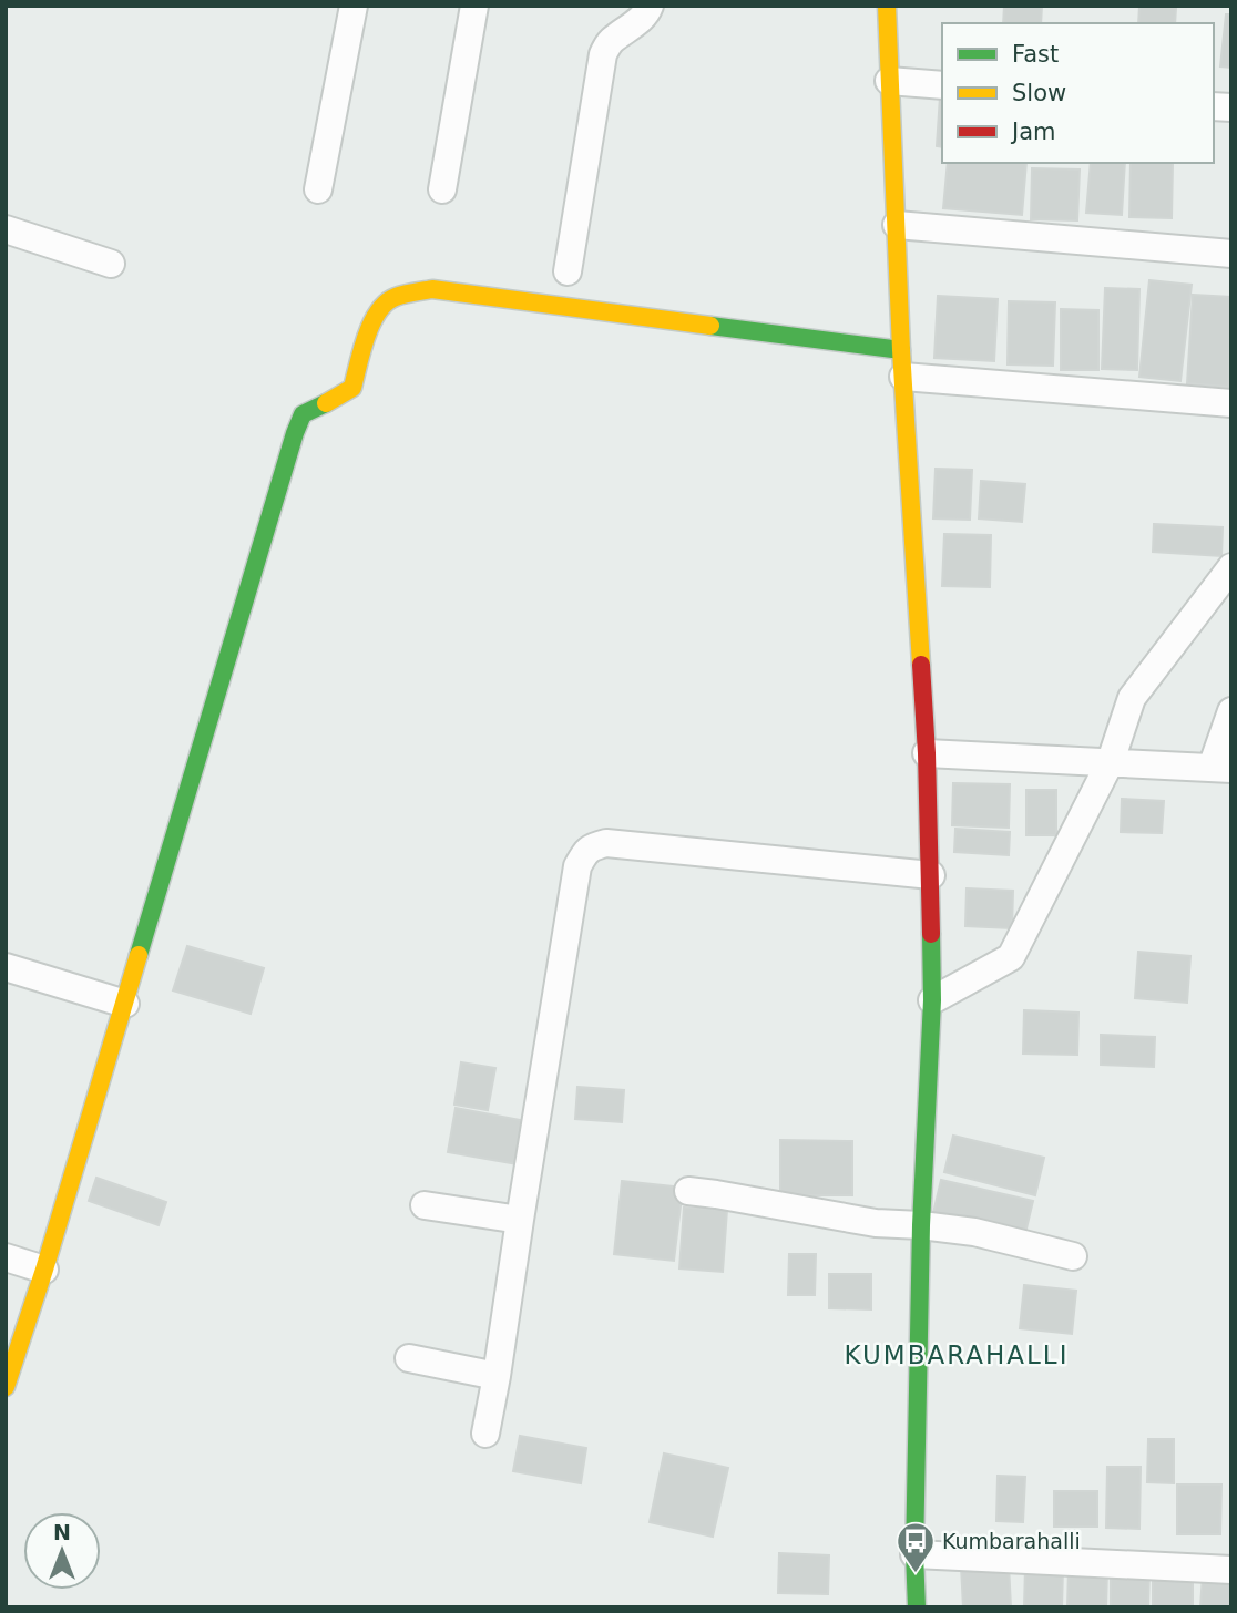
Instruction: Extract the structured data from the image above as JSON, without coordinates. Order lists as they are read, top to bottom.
{
  "districts": ["KUMBARAHALLI"],
  "places": {
    "bus stop": ["Kumbarahalli"]
  },
  "legend": ["Fast", "Slow", "Jam"],
  "north": "top"
}
